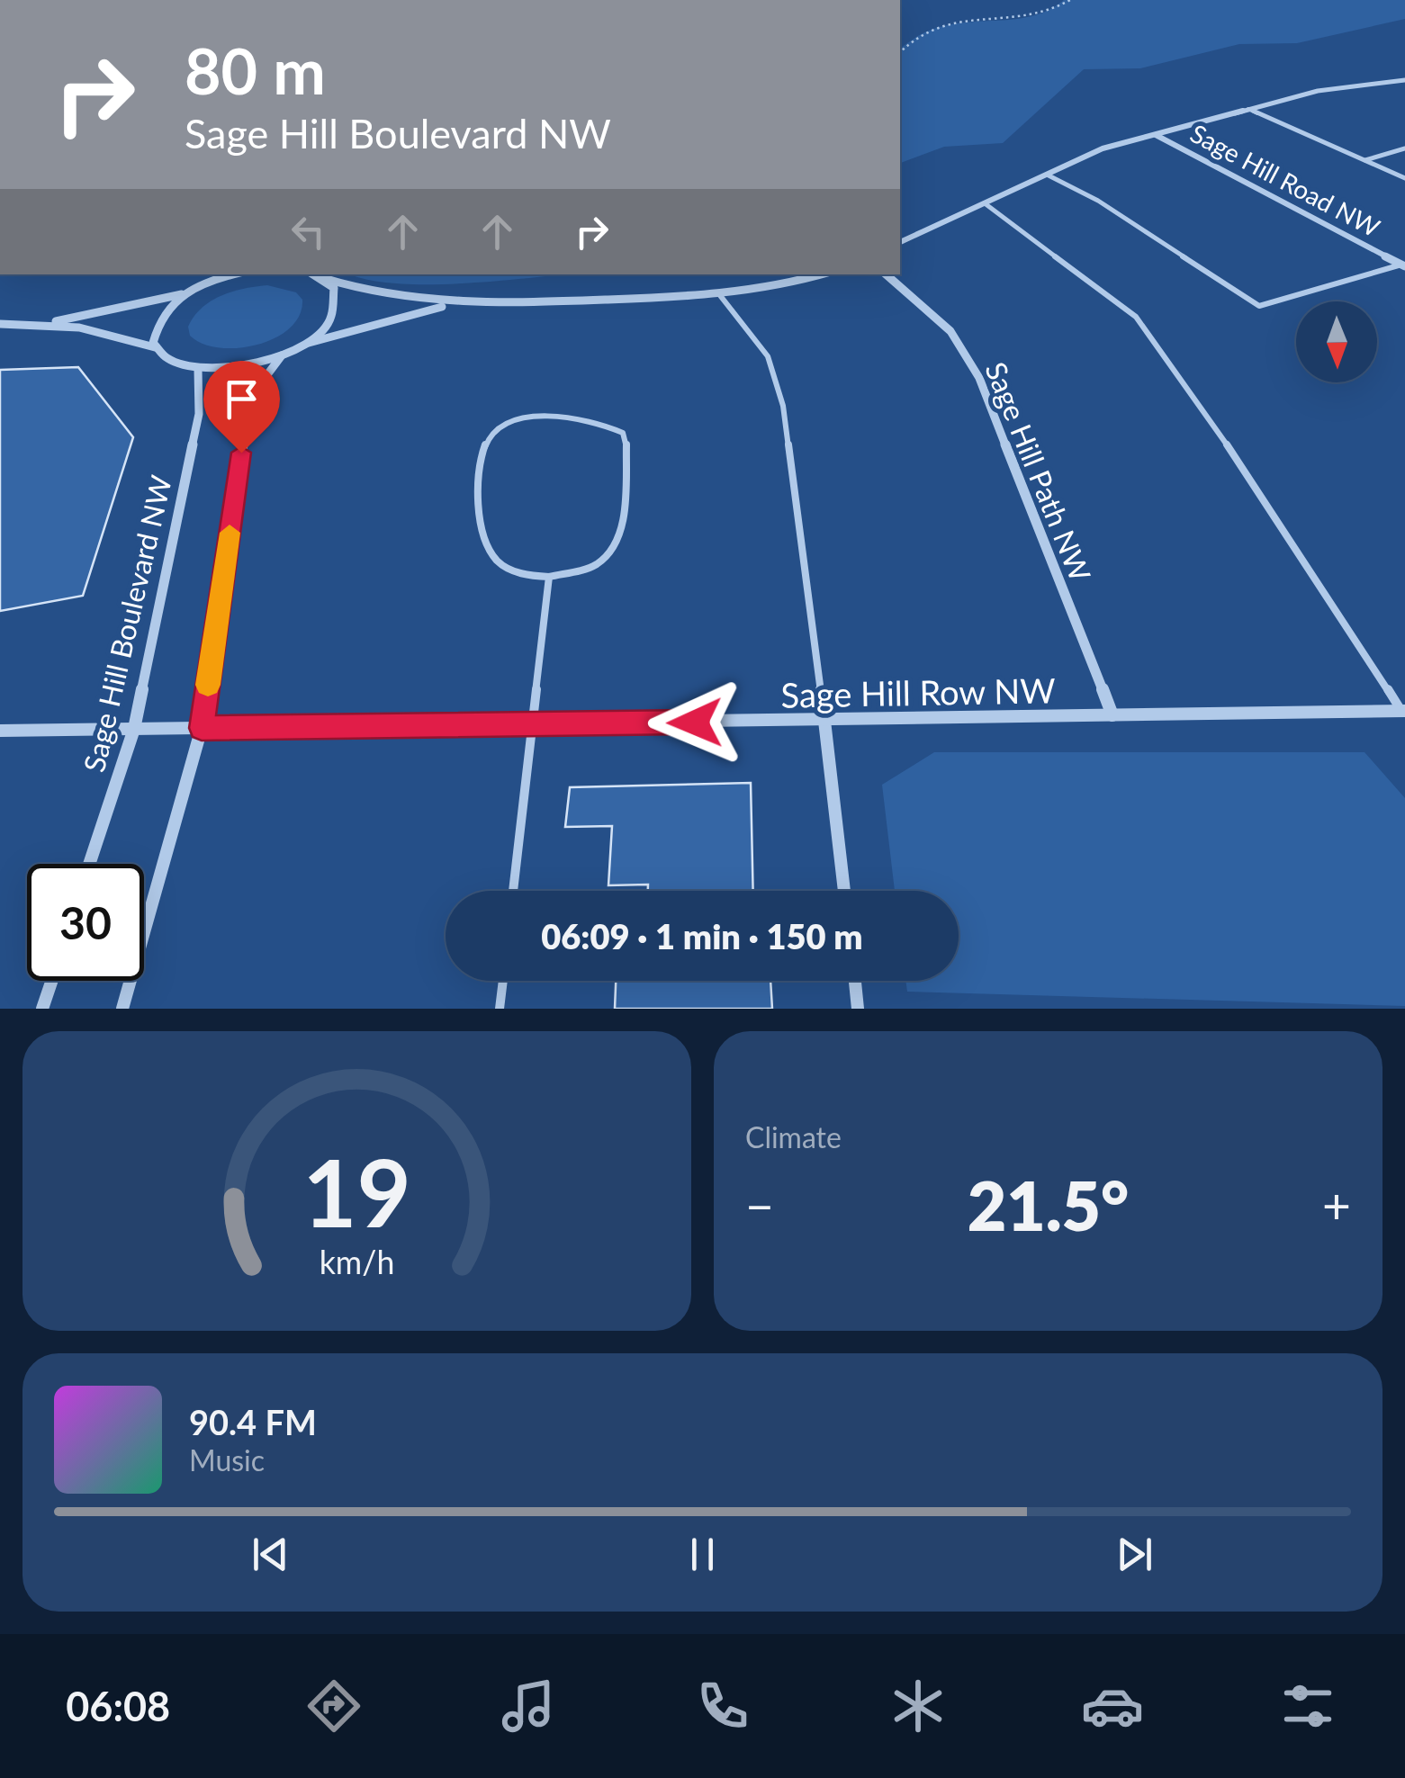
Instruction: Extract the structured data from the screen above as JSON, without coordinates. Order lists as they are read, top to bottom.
{
  "streets": {
    "street": [
      "Sage Hill Road NW",
      "Sage Hill Path NW",
      "Sage Hill Boulevard NW",
      "Sage Hill Row NW"
    ]
  },
  "crossings": [
    ["Sage Hill Path NW", "Sage Hill Row NW"],
    ["Sage Hill Boulevard NW", "Sage Hill Row NW"]
  ],
  "north": "bottom",
  "page": {
    "turn": ["80 m", "Sage Hill Boulevard NW"],
    "limit": "30",
    "trip": "06:09 · 1 min · 150 m",
    "tile": "Climate",
    "heat": ["−", "21.5°", "+"],
    "song": ["90.4 FM", "Music"],
    "tabs": "06:08",
    "gauge": ["19", "km/h"]
  }
}
